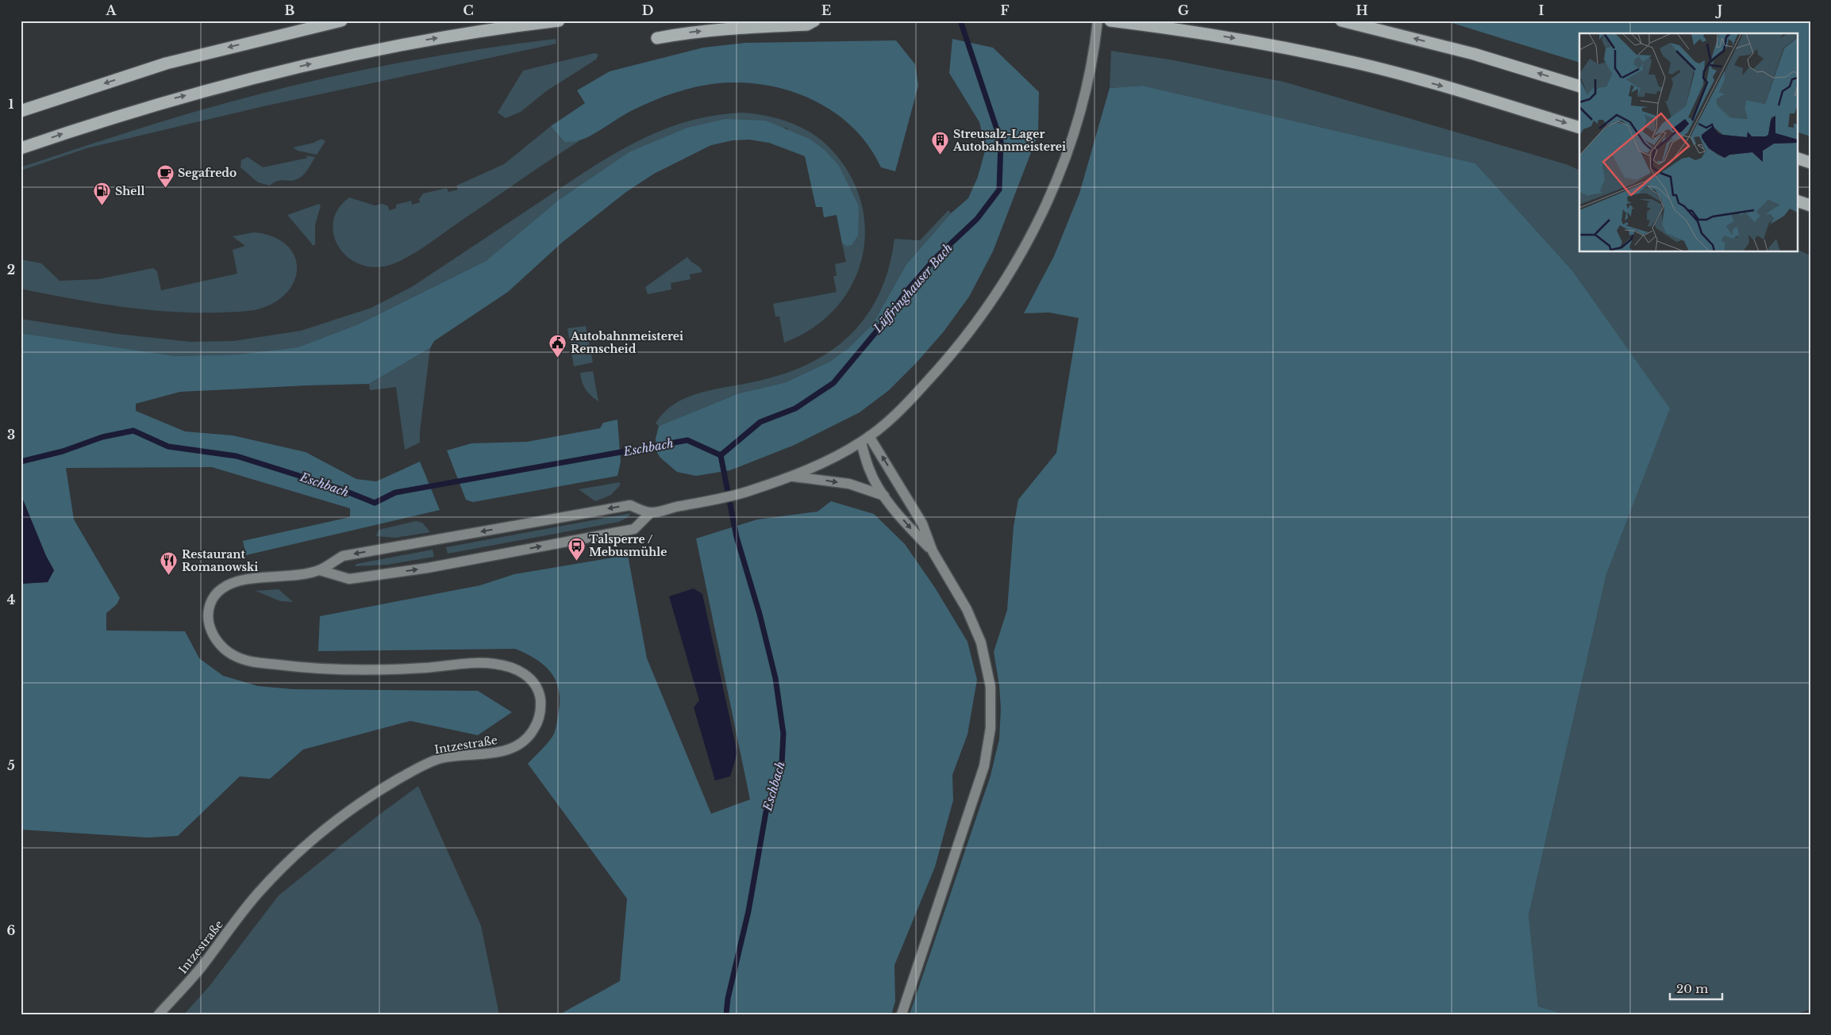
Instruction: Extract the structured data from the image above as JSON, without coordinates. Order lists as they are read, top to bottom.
{
  "streets": {
    "main road": ["Intzestraße"]
  },
  "water": ["Lüffringhauser Bach", "Eschbach"],
  "places": {
    "building": ["Streusalz-Lager Autobahnmeisterei"],
    "cafe": ["Segafredo"],
    "fuel station": ["Shell"],
    "public building": ["Autobahnmeisterei Remscheid"],
    "bus stop": ["Talsperre / Mebusmühle"],
    "restaurant": ["Restaurant Romanowski"]
  },
  "scale_bar": "20 m",
  "grid": {
    "columns": [
      "A",
      "B",
      "C",
      "D",
      "E",
      "F",
      "G",
      "H",
      "I",
      "J"
    ],
    "rows": [
      "1",
      "2",
      "3",
      "4",
      "5",
      "6"
    ]
  }
}
